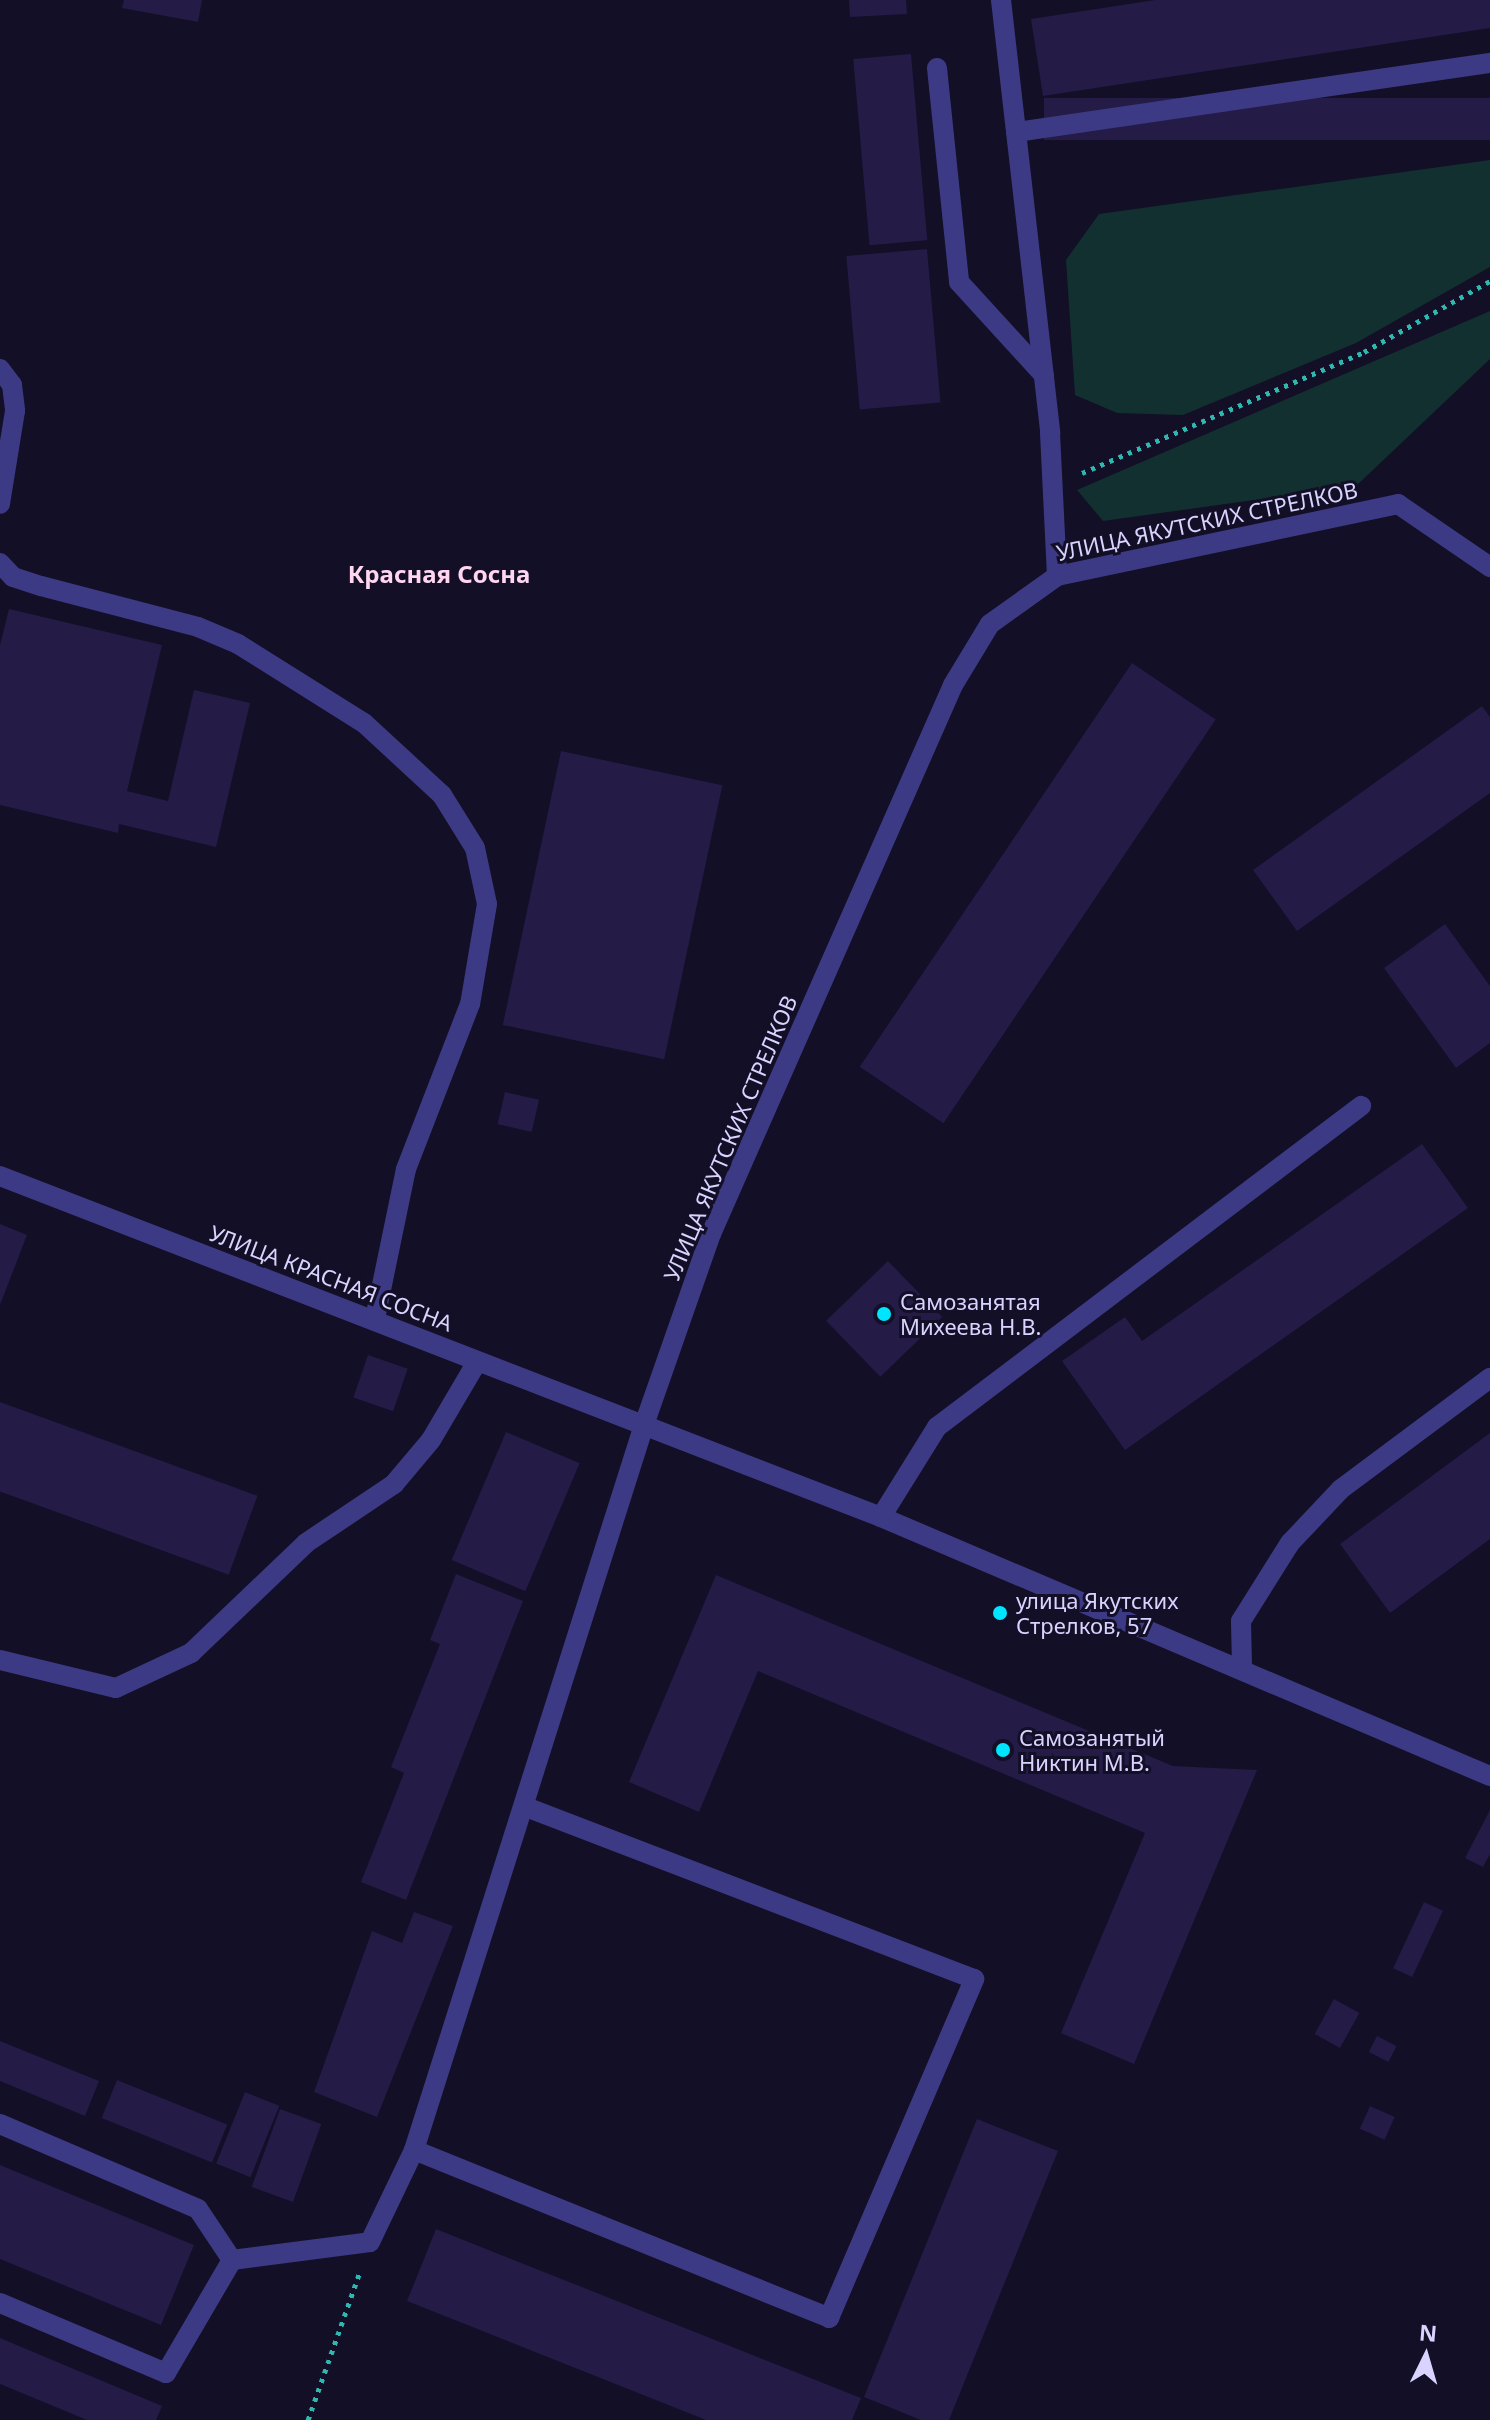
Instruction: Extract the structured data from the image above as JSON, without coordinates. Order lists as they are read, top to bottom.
{
  "streets": {
    "street": ["УЛИЦА ЯКУТСКИХ СТРЕЛКОВ", "УЛИЦА КРАСНАЯ СОСНА"]
  },
  "crossings": [
    ["УЛИЦА ЯКУТСКИХ СТРЕЛКОВ", "УЛИЦА КРАСНАЯ СОСНА"]
  ],
  "districts": ["Красная Сосна"],
  "places": ["Самозанятая Михеева Н.В.", "улица Якутских Стрелков, 57", "Самозанятый Никтин М.В."],
  "north": "top"
}
